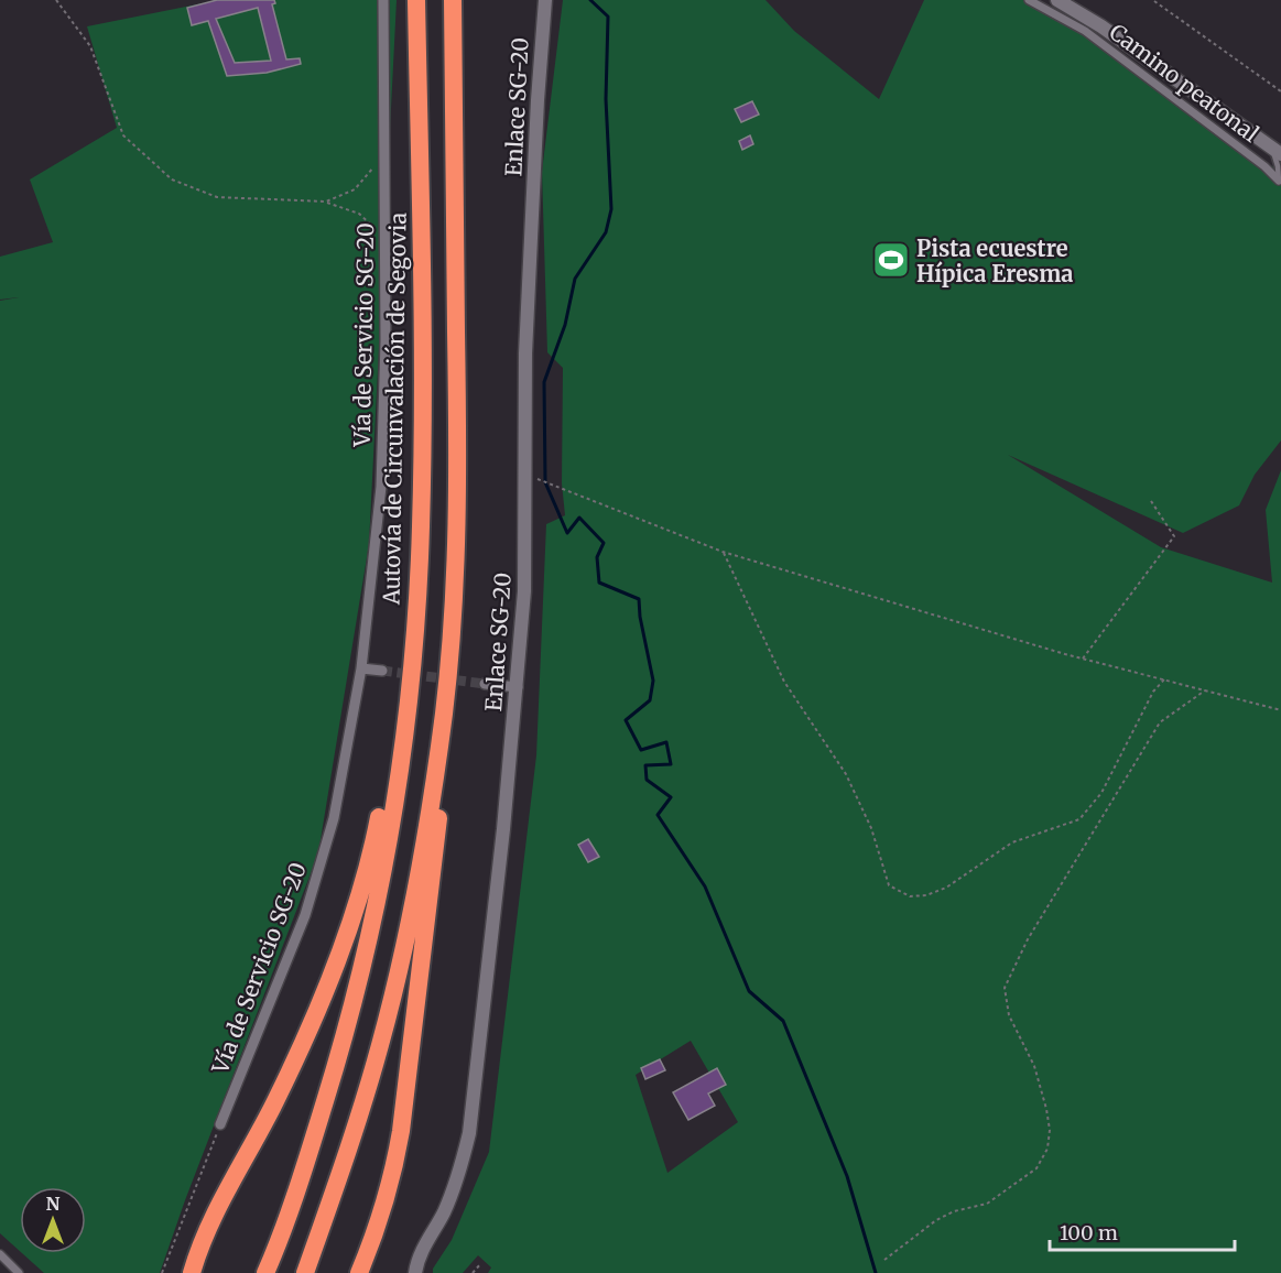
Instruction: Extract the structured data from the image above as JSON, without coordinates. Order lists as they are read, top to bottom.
{
  "streets": {
    "highway": ["Autovía de Circunvalación de Segovia"],
    "street": ["Camino peatonal", "Enlace SG-20", "Vía de Servicio SG-20"]
  },
  "places": {
    "sports": ["Pista ecuestre Hípica Eresma"]
  },
  "scale_bar": "100 m",
  "north": "top"
}
